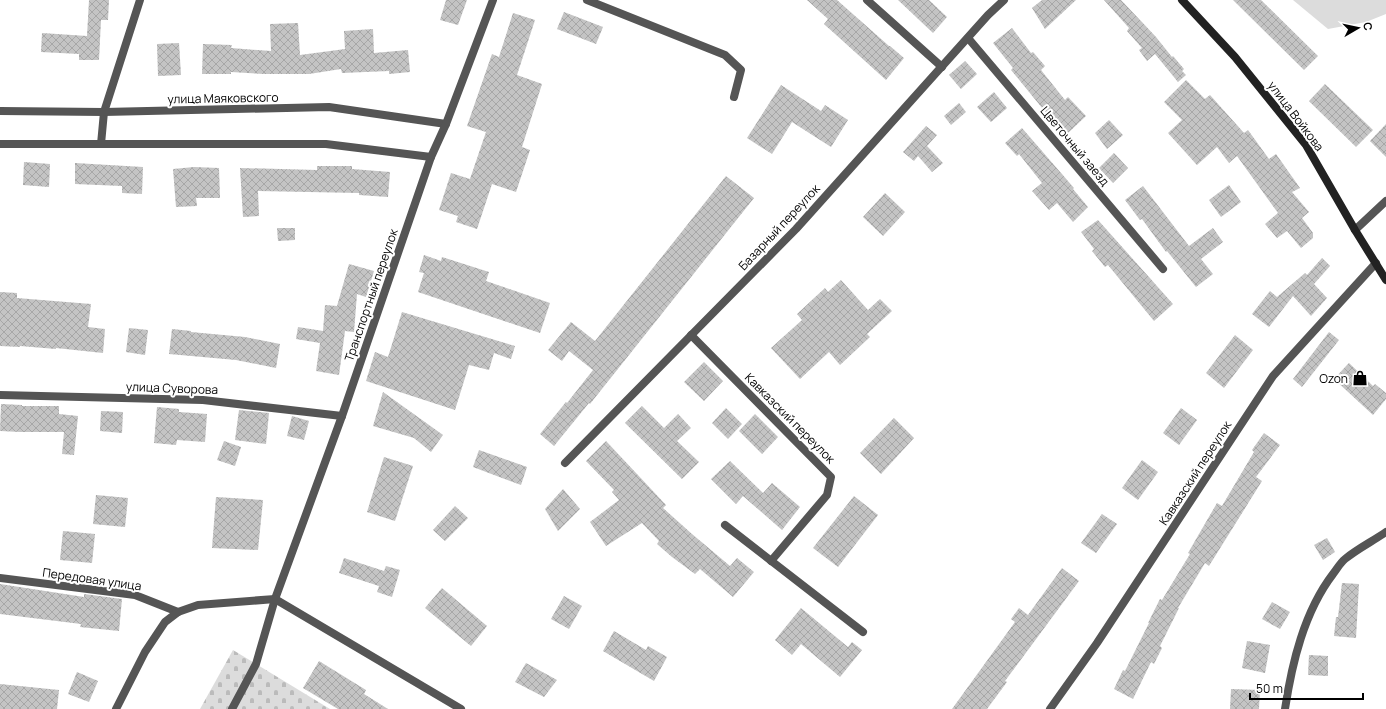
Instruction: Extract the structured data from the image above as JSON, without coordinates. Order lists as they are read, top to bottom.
{
  "streets": {
    "street": [
      "улица Маяковского",
      "улица Войкова",
      "Цветочный заезд",
      "Базарный переулок",
      "Транспортный переулок",
      "улица Суворова",
      "Кавказский переулок",
      "Передовая улица"
    ]
  },
  "crossings": [
    ["улица Маяковского", "Транспортный переулок"],
    ["улица Войкова", "Кавказский переулок"],
    ["Цветочный заезд", "Базарный переулок"],
    ["Базарный переулок", "Кавказский переулок"],
    ["Транспортный переулок", "улица Суворова"]
  ],
  "places": {
    "shop": ["Ozon"]
  },
  "scale_bar": "50 m",
  "north": "right"
}
